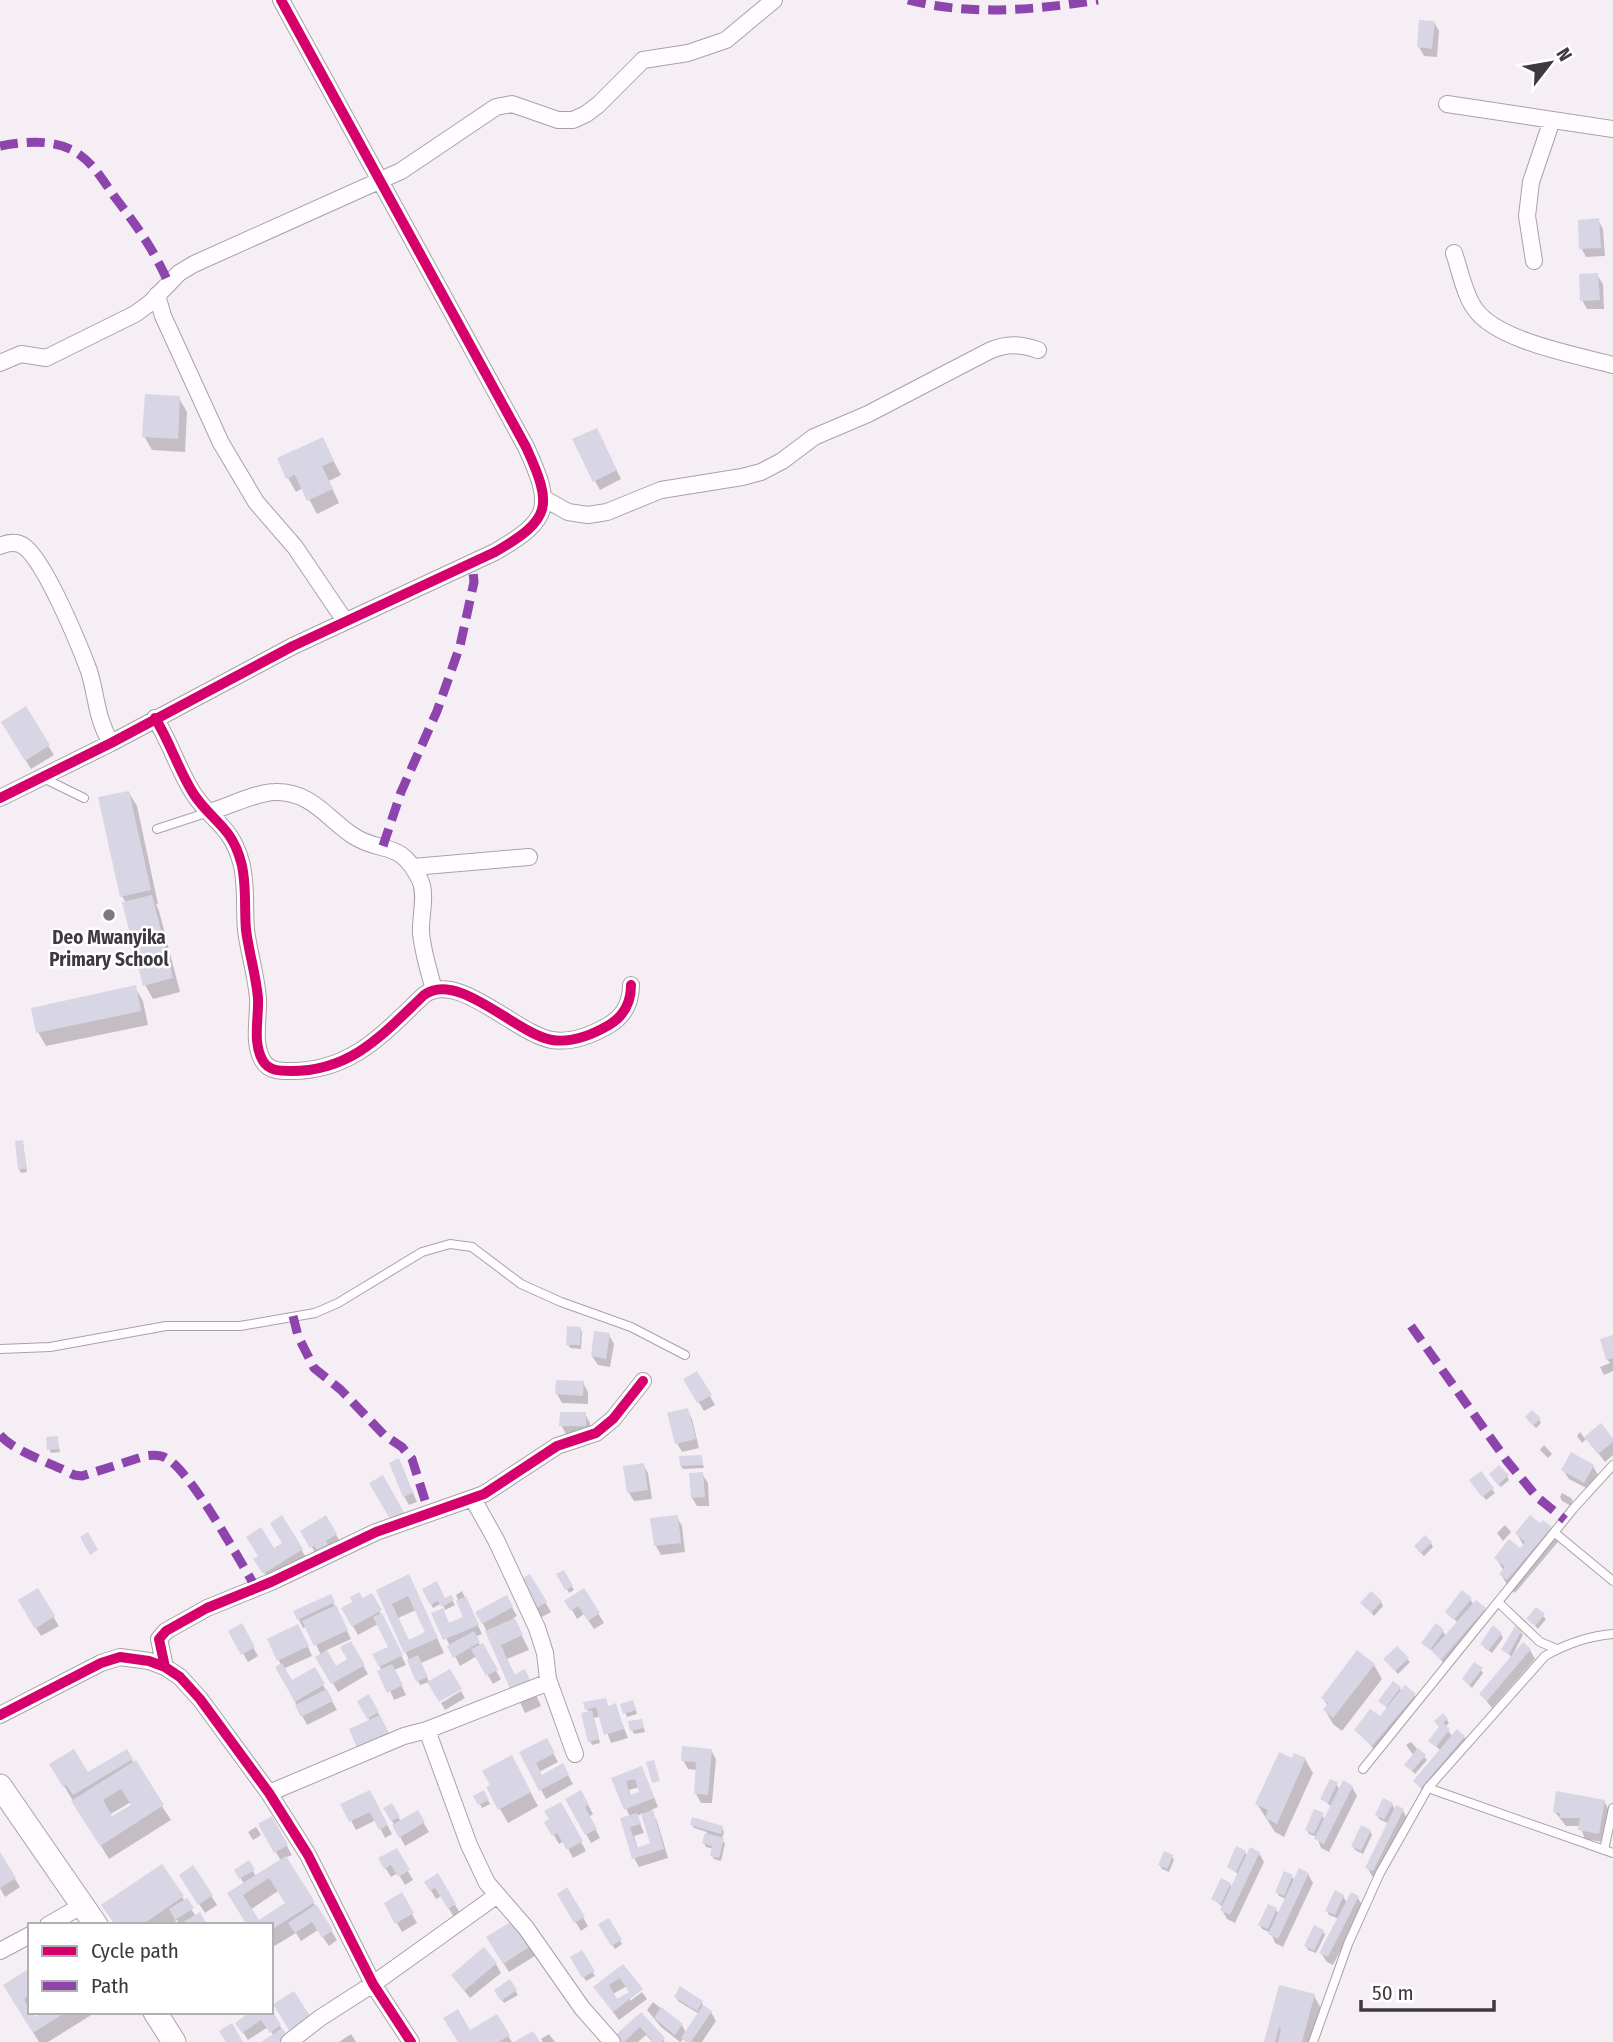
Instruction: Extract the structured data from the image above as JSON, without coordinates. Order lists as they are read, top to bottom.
{
  "places": ["Deo Mwanyika Primary School"],
  "legend": ["Cycle path", "Path"],
  "scale_bar": "50 m",
  "north": "top right"
}
